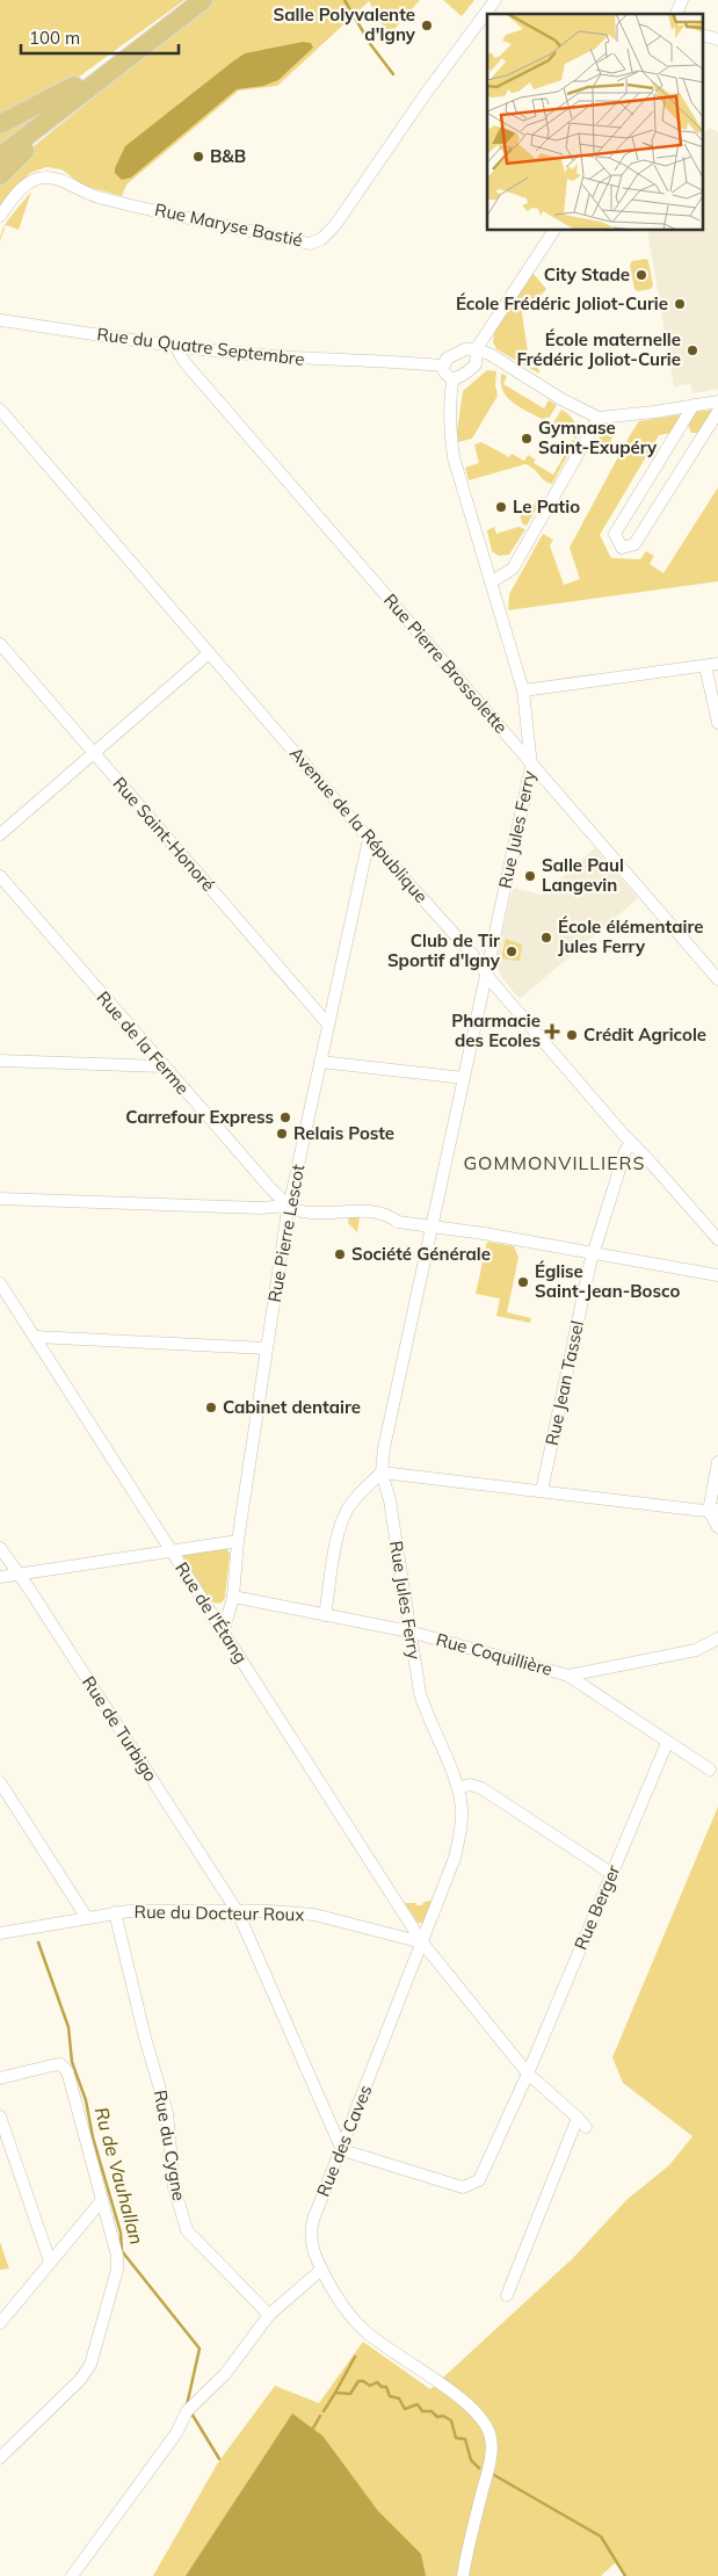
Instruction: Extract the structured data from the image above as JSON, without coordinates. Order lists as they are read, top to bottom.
{
  "streets": {
    "street": [
      "Rue Maryse Bastié",
      "Rue du Quatre Septembre",
      "Rue Pierre Brossolette",
      "Avenue de la République",
      "Rue Jules Ferry",
      "Rue Saint-Honoré",
      "Rue de la Ferme",
      "Rue Pierre Lescot",
      "Rue Jean Tassel",
      "Rue de l'Étang",
      "Rue Coquillière",
      "Rue de Turbigo",
      "Rue Berger",
      "Rue du Docteur Roux",
      "Rue des Caves",
      "Rue du Cygne"
    ]
  },
  "crossings": [
    ["Rue du Quatre Septembre", "Rue Pierre Brossolette"],
    ["Rue Pierre Brossolette", "Rue Jules Ferry"],
    ["Avenue de la République", "Rue Jules Ferry"],
    ["Avenue de la République", "Rue Pierre Lescot"],
    ["Avenue de la République", "Rue Jean Tassel"],
    ["Rue Jules Ferry", "Rue de l'Étang"],
    ["Rue Jules Ferry", "Rue Coquillière"],
    ["Rue Jules Ferry", "Rue du Docteur Roux"],
    ["Rue Jules Ferry", "Rue des Caves"],
    ["Rue Saint-Honoré", "Rue Pierre Lescot"],
    ["Rue de la Ferme", "Rue Pierre Lescot"],
    ["Rue Pierre Lescot", "Rue de l'Étang"],
    ["Rue Pierre Lescot", "Rue Coquillière"],
    ["Rue de l'Étang", "Rue du Docteur Roux"],
    ["Rue de l'Étang", "Rue des Caves"],
    ["Rue de Turbigo", "Rue Berger"],
    ["Rue de Turbigo", "Rue du Docteur Roux"],
    ["Rue de Turbigo", "Rue des Caves"],
    ["Rue Berger", "Rue des Caves"],
    ["Rue du Docteur Roux", "Rue des Caves"],
    ["Rue du Docteur Roux", "Rue du Cygne"]
  ],
  "districts": ["GOMMONVILLIERS"],
  "water": ["Ru de Vauhallan"],
  "places": {
    "other": [
      "Salle Polyvalente d'Igny",
      "B&B",
      "City Stade",
      "École Frédéric Joliot-Curie",
      "École maternelle Frédéric Joliot-Curie",
      "Gymnase Saint-Exupéry",
      "Le Patio",
      "Salle Paul Langevin",
      "École élémentaire Jules Ferry",
      "Club de Tir Sportif d'Igny",
      "Crédit Agricole",
      "Carrefour Express",
      "Relais Poste",
      "Société Générale",
      "Église Saint-Jean-Bosco",
      "Cabinet dentaire"
    ],
    "health": ["Pharmacie des Ecoles"]
  },
  "scale_bar": "100 m"
}
